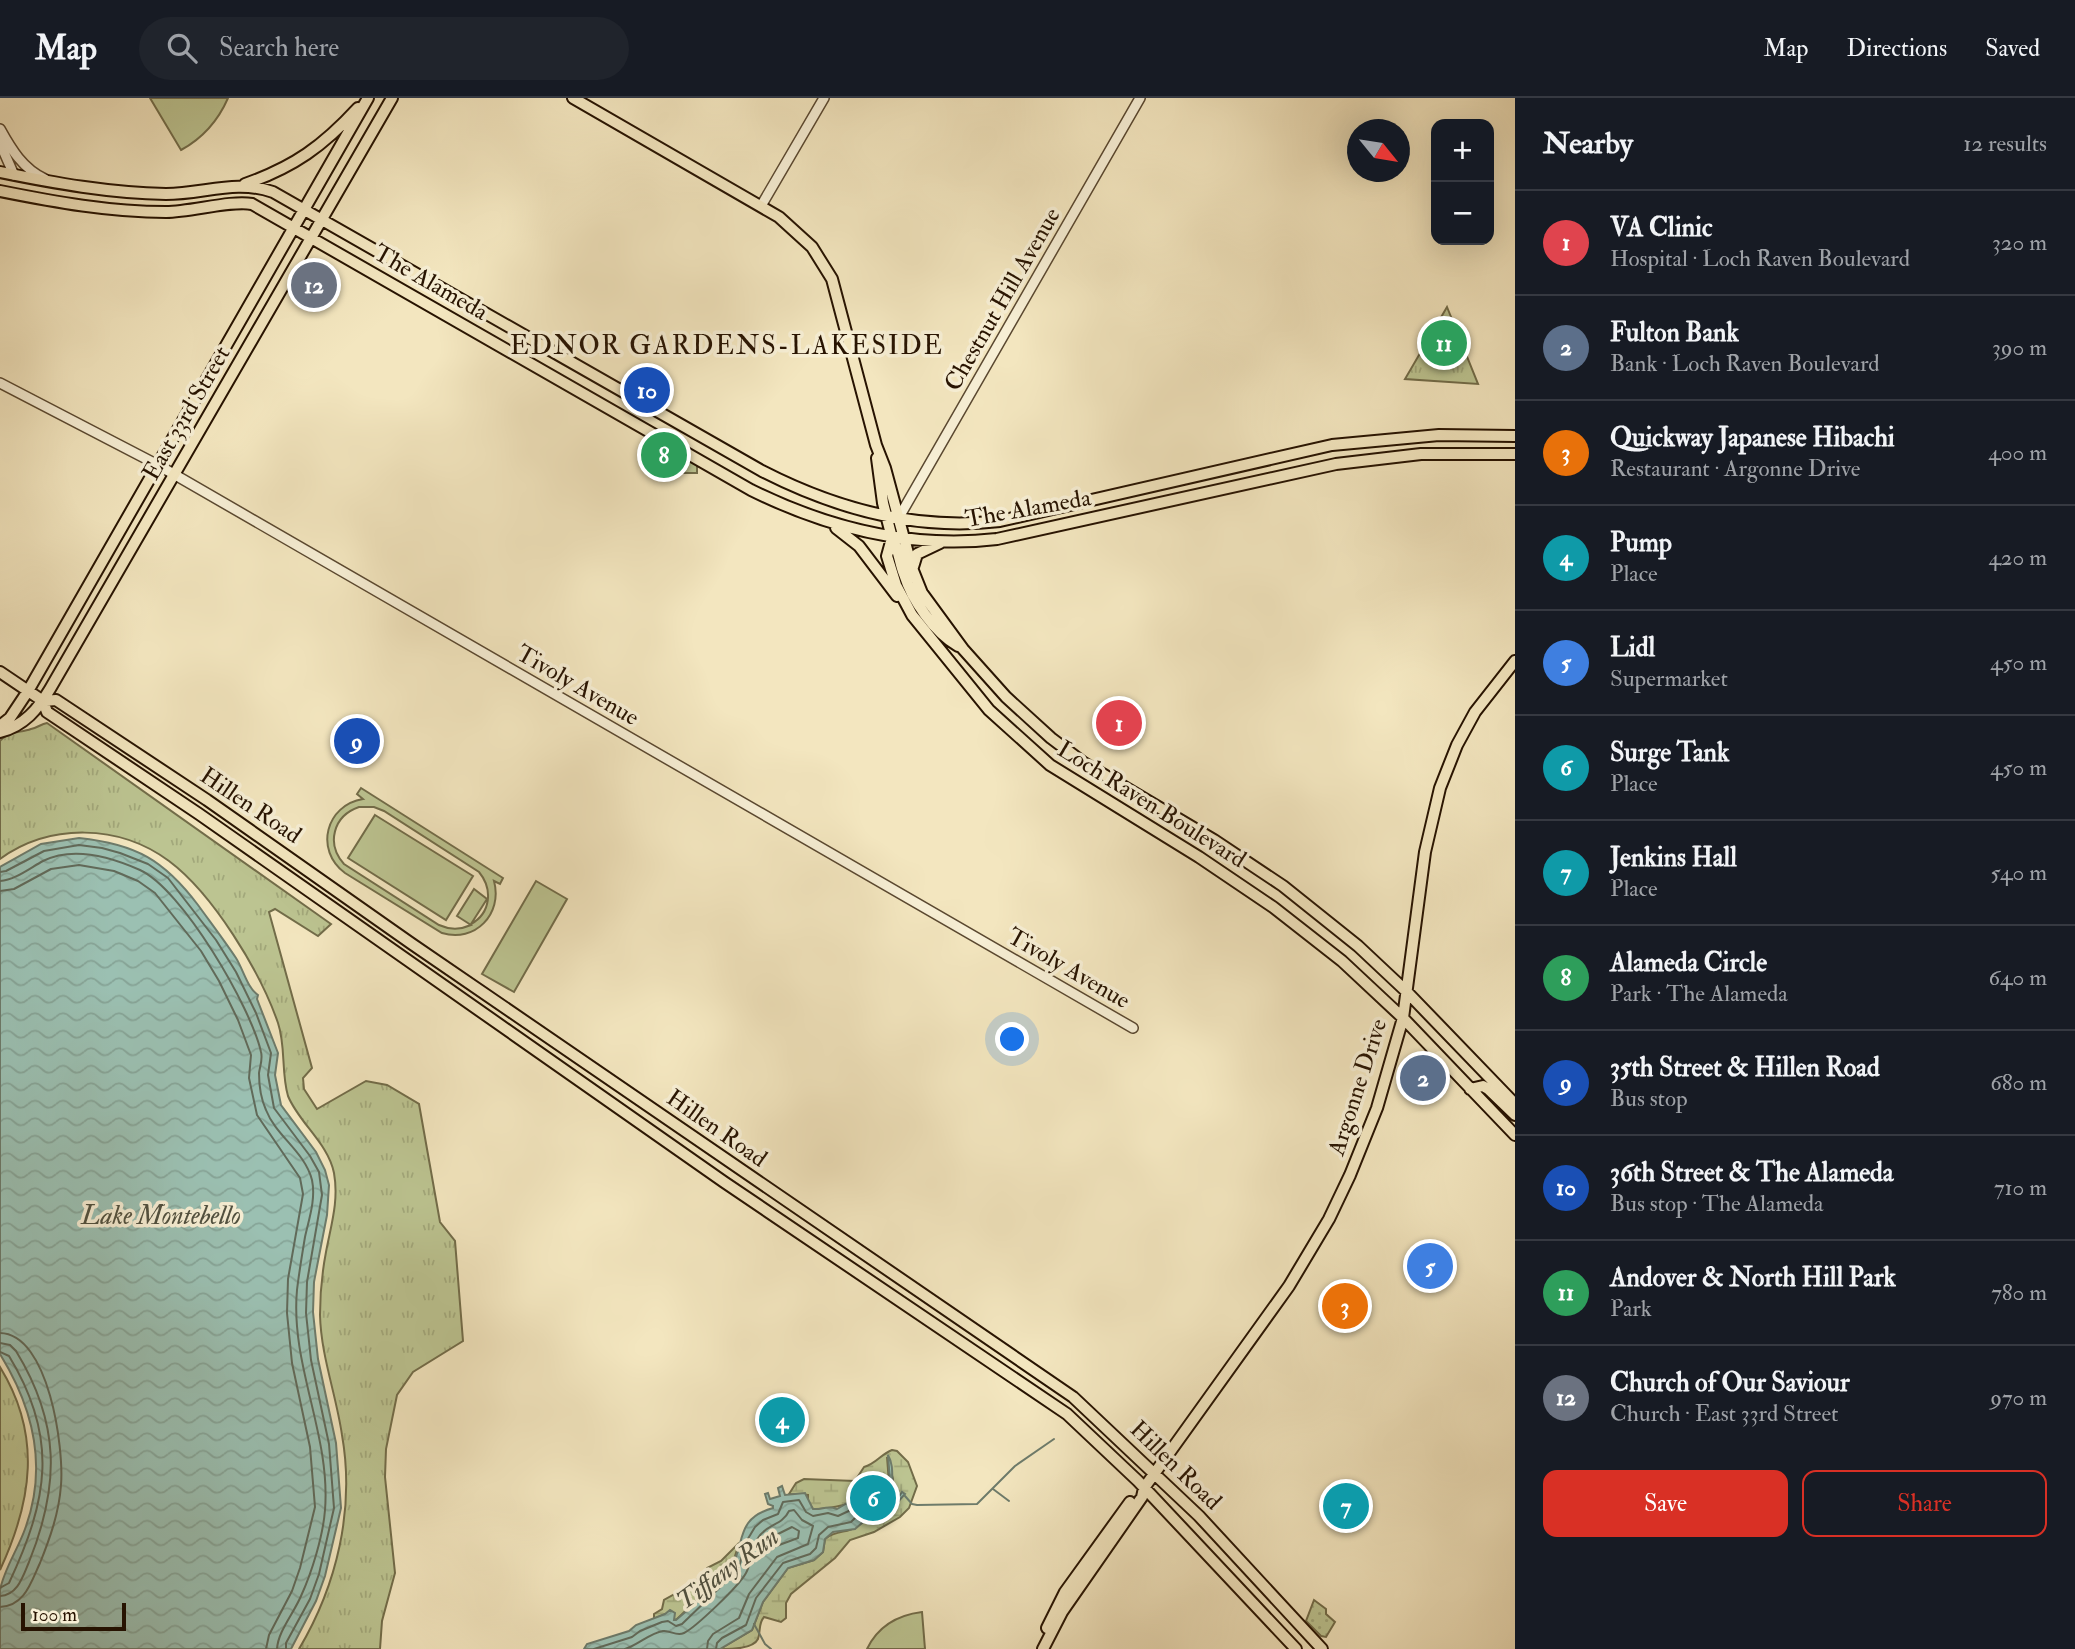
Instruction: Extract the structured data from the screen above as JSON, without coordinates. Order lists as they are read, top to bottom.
{
  "streets": {
    "main road": [
      "The Alameda",
      "East 33rd Street",
      "Loch Raven Boulevard",
      "Hillen Road",
      "Argonne Drive"
    ],
    "street": ["Chestnut Hill Avenue", "Tivoly Avenue"]
  },
  "crossings": [
    ["The Alameda", "Chestnut Hill Avenue"],
    ["The Alameda", "East 33rd Street"],
    ["The Alameda", "Loch Raven Boulevard"],
    ["Chestnut Hill Avenue", "Loch Raven Boulevard"],
    ["East 33rd Street", "Tivoly Avenue"],
    ["East 33rd Street", "Hillen Road"],
    ["Loch Raven Boulevard", "Argonne Drive"],
    ["Hillen Road", "Argonne Drive"]
  ],
  "districts": ["EDNOR GARDENS-LAKESIDE"],
  "water": ["Lake Montebello", "Tiffany Run"],
  "scale_bar": "100 m",
  "north": "bottom right",
  "page": {
    "header": "Map",
    "search": "Search here",
    "nav": ["Map", "Directions", "Saved"],
    "heading": ["Nearby", "12 results"],
    "map_buttons": ["+", "−"],
    "list": [
      {
        "mark": "1",
        "name": "VA Clinic",
        "note": "Hospital · Loch Raven Boulevard",
        "value": "320 m"
      },
      {
        "mark": "2",
        "name": "Fulton Bank",
        "note": "Bank · Loch Raven Boulevard",
        "value": "390 m"
      },
      {
        "mark": "3",
        "name": "Quickway Japanese Hibachi",
        "note": "Restaurant · Argonne Drive",
        "value": "400 m"
      },
      {
        "mark": "4",
        "name": "Pump",
        "note": "Place",
        "value": "420 m"
      },
      {
        "mark": "5",
        "name": "Lidl",
        "note": "Supermarket",
        "value": "450 m"
      },
      {
        "mark": "6",
        "name": "Surge Tank",
        "note": "Place",
        "value": "450 m"
      },
      {
        "mark": "7",
        "name": "Jenkins Hall",
        "note": "Place",
        "value": "540 m"
      },
      {
        "mark": "8",
        "name": "Alameda Circle",
        "note": "Park · The Alameda",
        "value": "640 m"
      },
      {
        "mark": "9",
        "name": "35th Street & Hillen Road",
        "note": "Bus stop",
        "value": "680 m"
      },
      {
        "mark": "10",
        "name": "36th Street & The Alameda",
        "note": "Bus stop · The Alameda",
        "value": "710 m"
      },
      {
        "mark": "11",
        "name": "Andover & North Hill Park",
        "note": "Park",
        "value": "780 m"
      },
      {
        "mark": "12",
        "name": "Church of Our Saviour",
        "note": "Church · East 33rd Street",
        "value": "970 m"
      }
    ],
    "pins": [
      "12",
      "11",
      "10",
      "8",
      "1",
      "9",
      "2",
      "5",
      "3",
      "4",
      "6",
      "7"
    ],
    "buttons": ["Save", "Share"],
    "scale": "100 m"
  }
}
